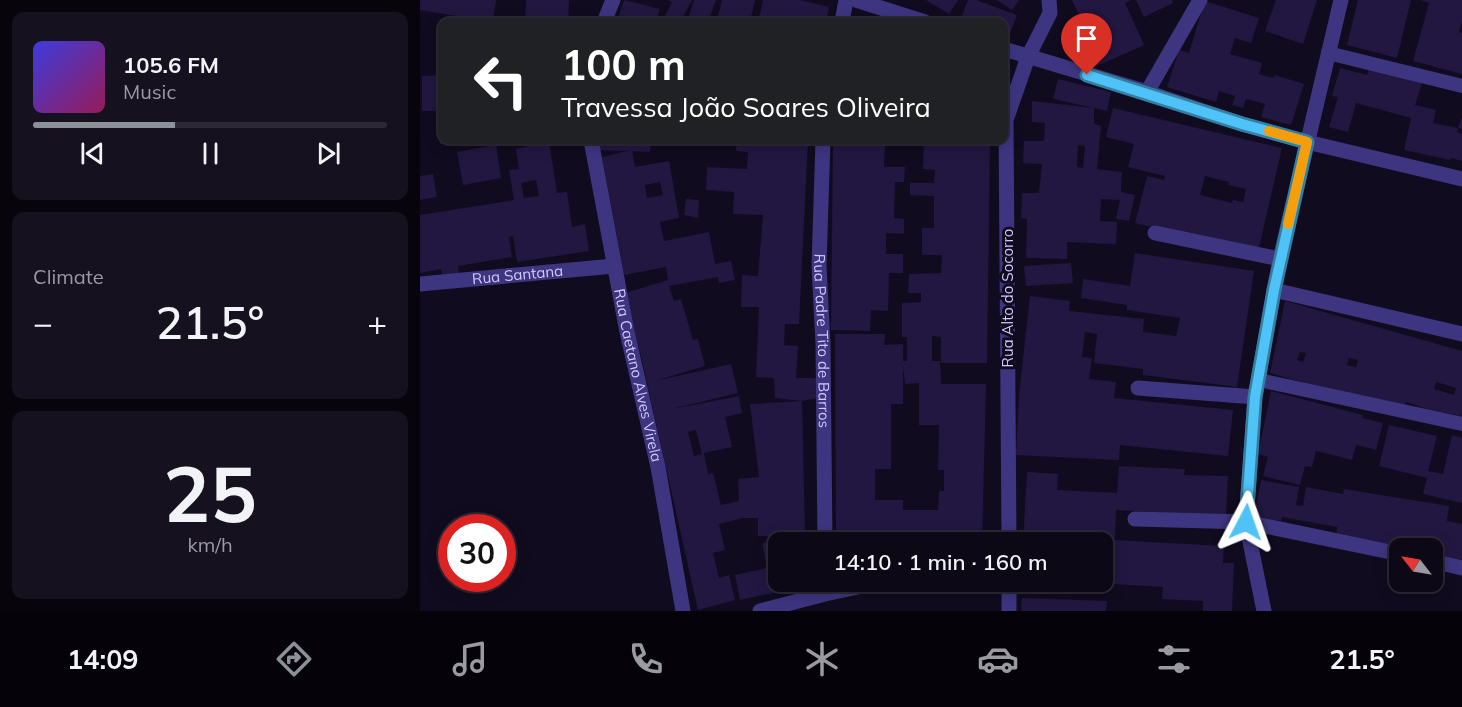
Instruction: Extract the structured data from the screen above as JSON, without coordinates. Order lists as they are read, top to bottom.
{
  "streets": {
    "street": [
      "Rua Santana",
      "Rua Alto do Socorro",
      "Rua Padre Tito de Barros",
      "Rua Caetano Alves Virela"
    ]
  },
  "crossings": [
    ["Rua Santana", "Rua Caetano Alves Virela"]
  ],
  "north": "top left",
  "page": {
    "turn": ["100 m", "Travessa João Soares Oliveira"],
    "song": ["105.6 FM", "Music"],
    "tile": [
      "Climate",
      ["25", "km/h"]
    ],
    "heat": ["−", "21.5°", "+"],
    "limit": "30",
    "trip": "14:10 · 1 min · 160 m",
    "tabs": ["14:09", "21.5°"]
  }
}
